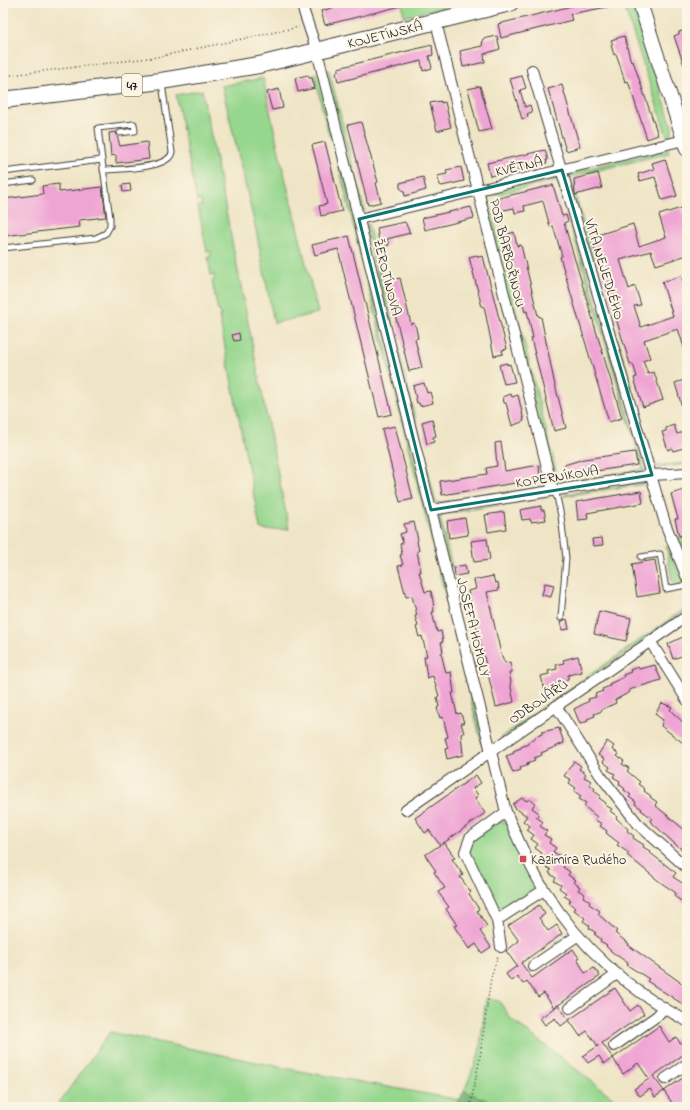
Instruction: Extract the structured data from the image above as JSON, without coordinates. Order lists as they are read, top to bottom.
{
  "streets": {
    "main road": ["KOJETÍNSKÁ", "47"],
    "street": [
      "KVĚTNÁ",
      "POD BARBOŘINOU",
      "VÍTA NEJEDLÉHO",
      "ŽEROTÍNOVA",
      "KOPERNÍKOVA",
      "JOSEFA HOMOLY",
      "ODBOJÁŘŮ"
    ]
  },
  "crossings": [
    ["KOJETÍNSKÁ", "47"],
    ["KOJETÍNSKÁ", "POD BARBOŘINOU"],
    ["KOJETÍNSKÁ", "ŽEROTÍNOVA"],
    ["KVĚTNÁ", "POD BARBOŘINOU"],
    ["KVĚTNÁ", "VÍTA NEJEDLÉHO"],
    ["KVĚTNÁ", "ŽEROTÍNOVA"],
    ["POD BARBOŘINOU", "KOPERNÍKOVA"],
    ["VÍTA NEJEDLÉHO", "KOPERNÍKOVA"],
    ["ŽEROTÍNOVA", "KOPERNÍKOVA"],
    ["ŽEROTÍNOVA", "JOSEFA HOMOLY"],
    ["KOPERNÍKOVA", "JOSEFA HOMOLY"],
    ["JOSEFA HOMOLY", "ODBOJÁŘŮ"]
  ],
  "places": {
    "transit": ["Kazimíra Rudého"]
  }
}
